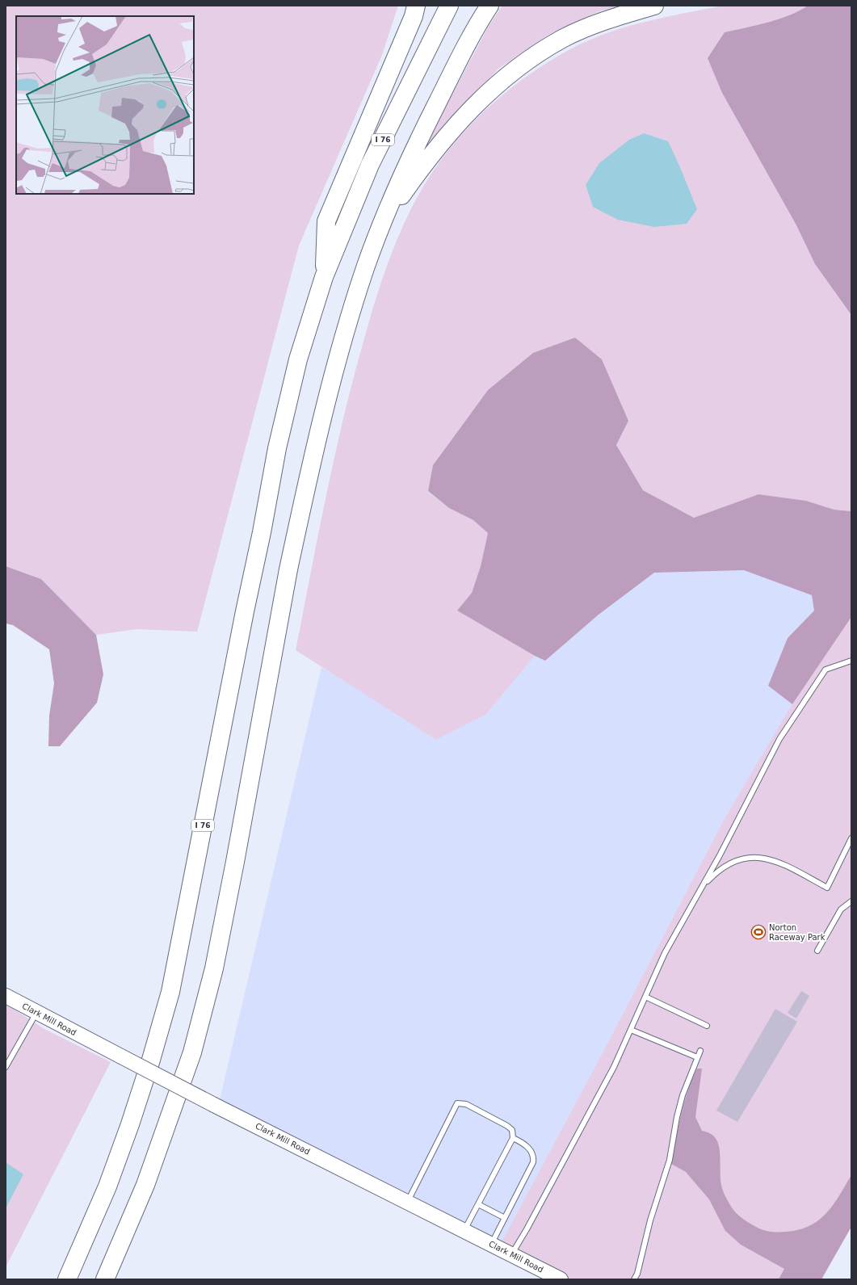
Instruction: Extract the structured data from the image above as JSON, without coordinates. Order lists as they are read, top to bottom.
{
  "streets": {
    "highway": ["I 76"],
    "street": ["Clark Mill Road"]
  },
  "places": {
    "sports": ["Norton Raceway Park"]
  }
}
